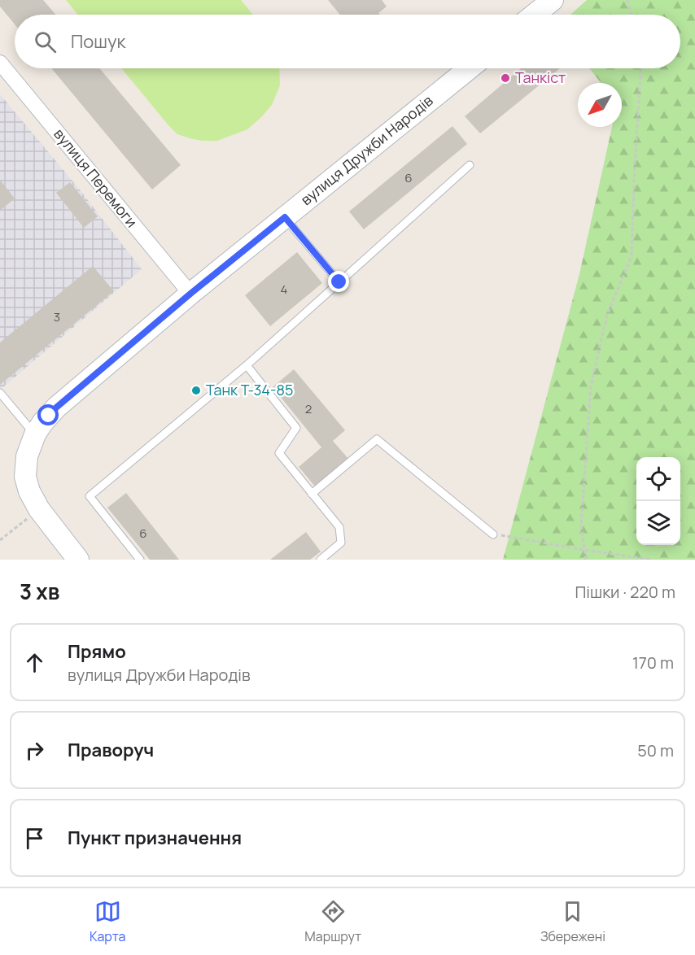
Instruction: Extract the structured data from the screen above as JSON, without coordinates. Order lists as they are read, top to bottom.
{
  "streets": {
    "main road": ["вулиця Дружби Народів"],
    "street": ["вулиця Перемоги"]
  },
  "crossings": [
    ["вулиця Дружби Народів", "вулиця Перемоги"]
  ],
  "places": ["Танкіст", "Танк Т-34-85"],
  "house_numbers": [
    "6",
    "4",
    "3",
    "2",
    "6"
  ],
  "north": "bottom left",
  "page": {
    "search": "Пошук",
    "heading": ["3 хв", "Пішки · 220 m"],
    "list": [
      ["Прямо", "вулиця Дружби Народів", "170 m"],
      ["Праворуч", "50 m"],
      "Пункт призначення"
    ],
    "nav": ["Карта", "Маршрут", "Збережені"]
  }
}
